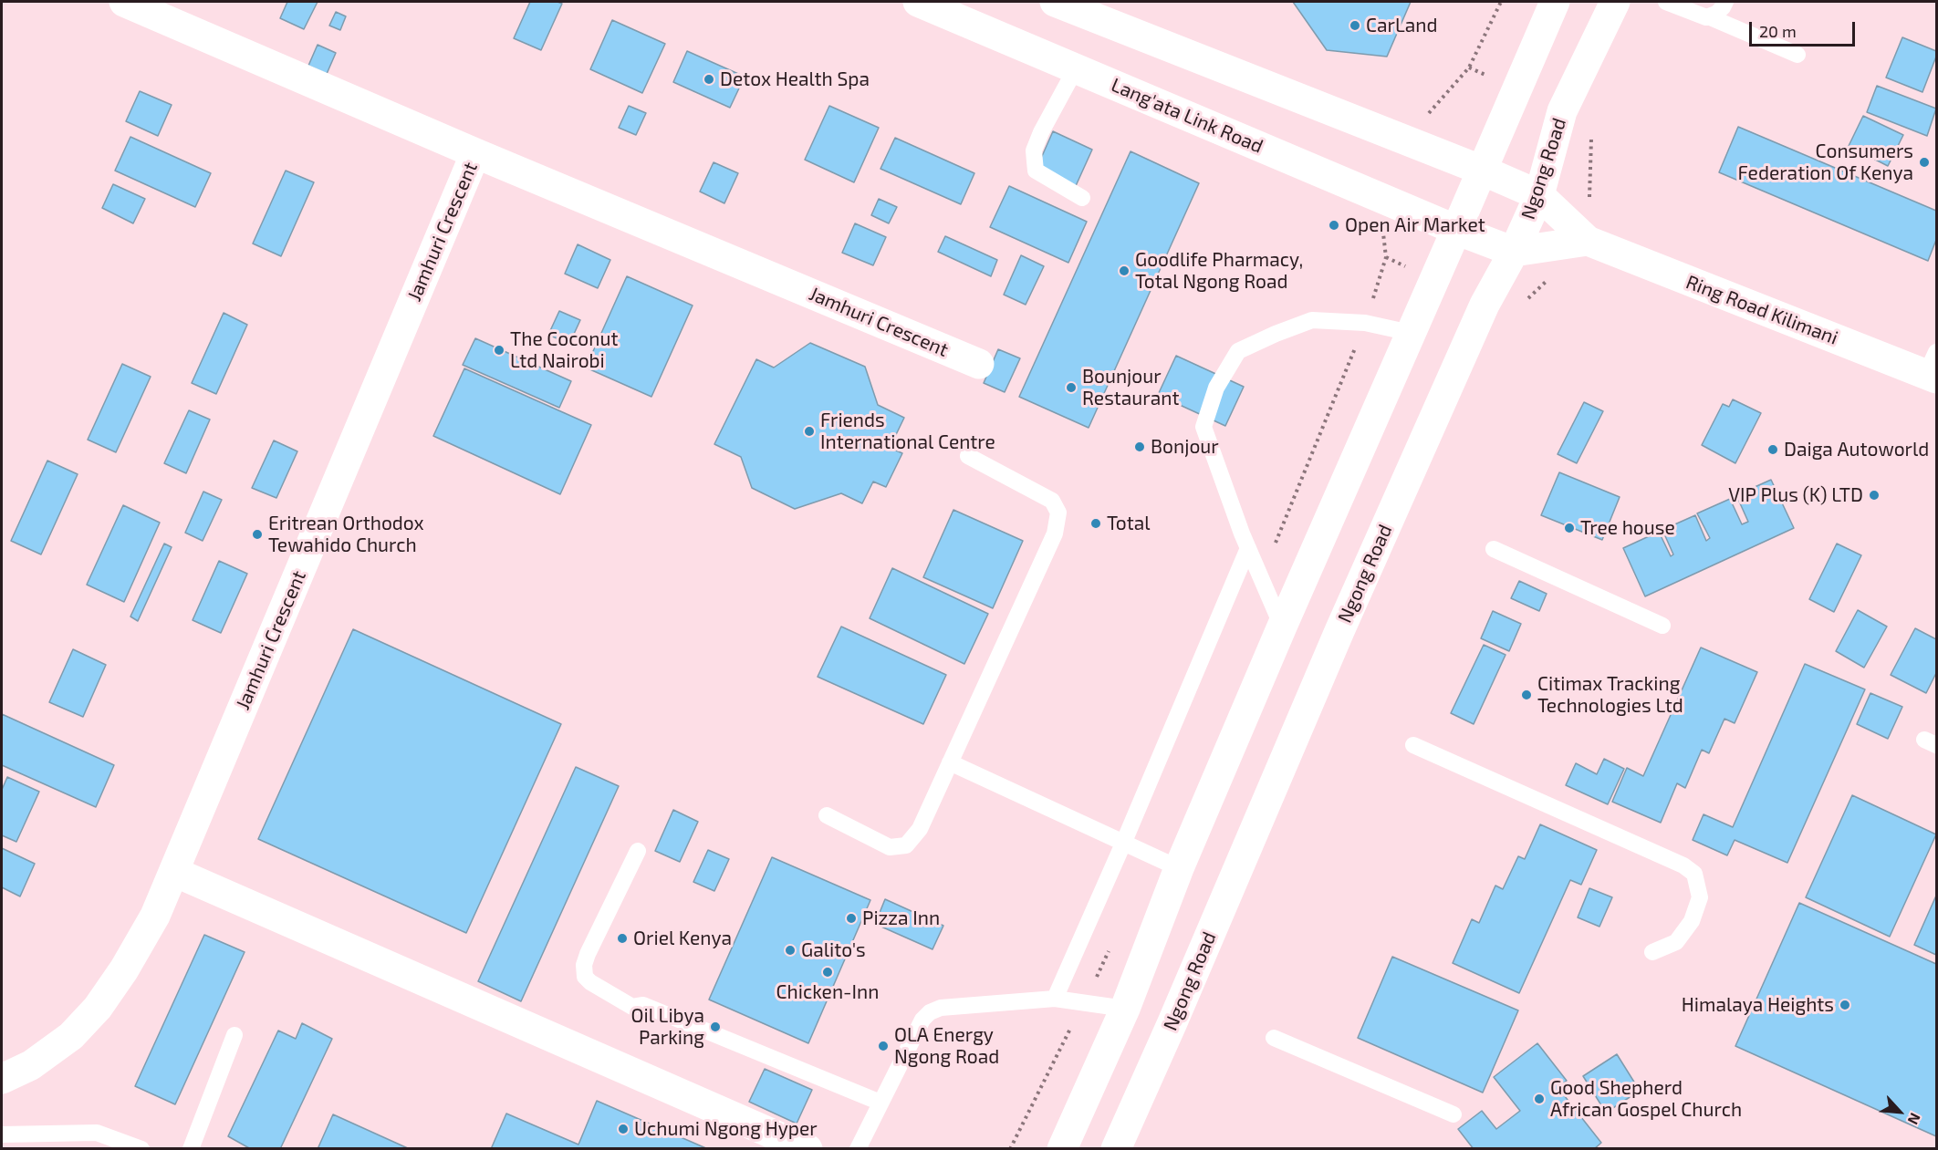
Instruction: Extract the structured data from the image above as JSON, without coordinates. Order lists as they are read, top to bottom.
{
  "streets": {
    "main road": [
      "Lang'ata Link Road",
      "Ngong Road",
      "Jamhuri Crescent",
      "Ring Road Kilimani"
    ]
  },
  "crossings": [
    ["Lang'ata Link Road", "Ngong Road"]
  ],
  "places": [
    "CarLand",
    "Detox Health Spa",
    "Consumers Federation Of Kenya",
    "Open Air Market",
    "Goodlife Pharmacy, Total Ngong Road",
    "The Coconut Ltd Nairobi",
    "Bounjour Restaurant",
    "Friends International Centre",
    "Bonjour",
    "Daiga Autoworld",
    "VIP Plus (K) LTD",
    "Total",
    "Tree house",
    "Eritrean Orthodox Tewahido Church",
    "Citimax Tracking Technologies Ltd",
    "Pizza Inn",
    "Oriel Kenya",
    "Galito's",
    "Chicken-Inn",
    "Himalaya Heights",
    "Oil Libya Parking",
    "OLA Energy Ngong Road",
    "Good Shepherd African Gospel Church",
    "Uchumi Ngong Hyper"
  ],
  "scale_bar": "20 m",
  "north": "bottom right"
}
